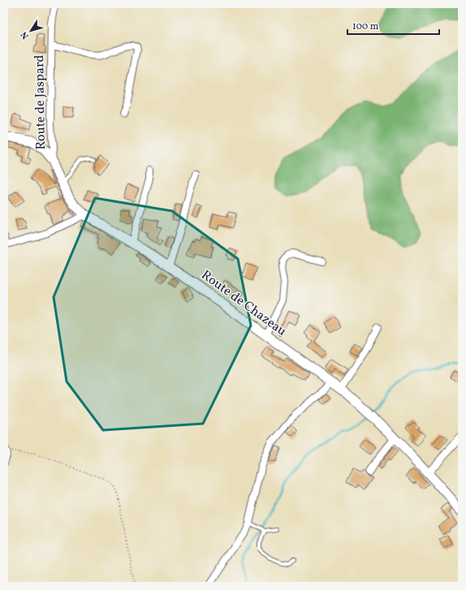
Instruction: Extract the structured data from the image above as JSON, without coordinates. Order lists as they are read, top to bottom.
{
  "streets": {
    "main road": ["Route de Chazeau"],
    "street": ["Route de Jaspard"]
  },
  "crossings": [
    ["Route de Jaspard", "Route de Chazeau"]
  ],
  "scale_bar": "100 m",
  "north": "bottom left"
}
